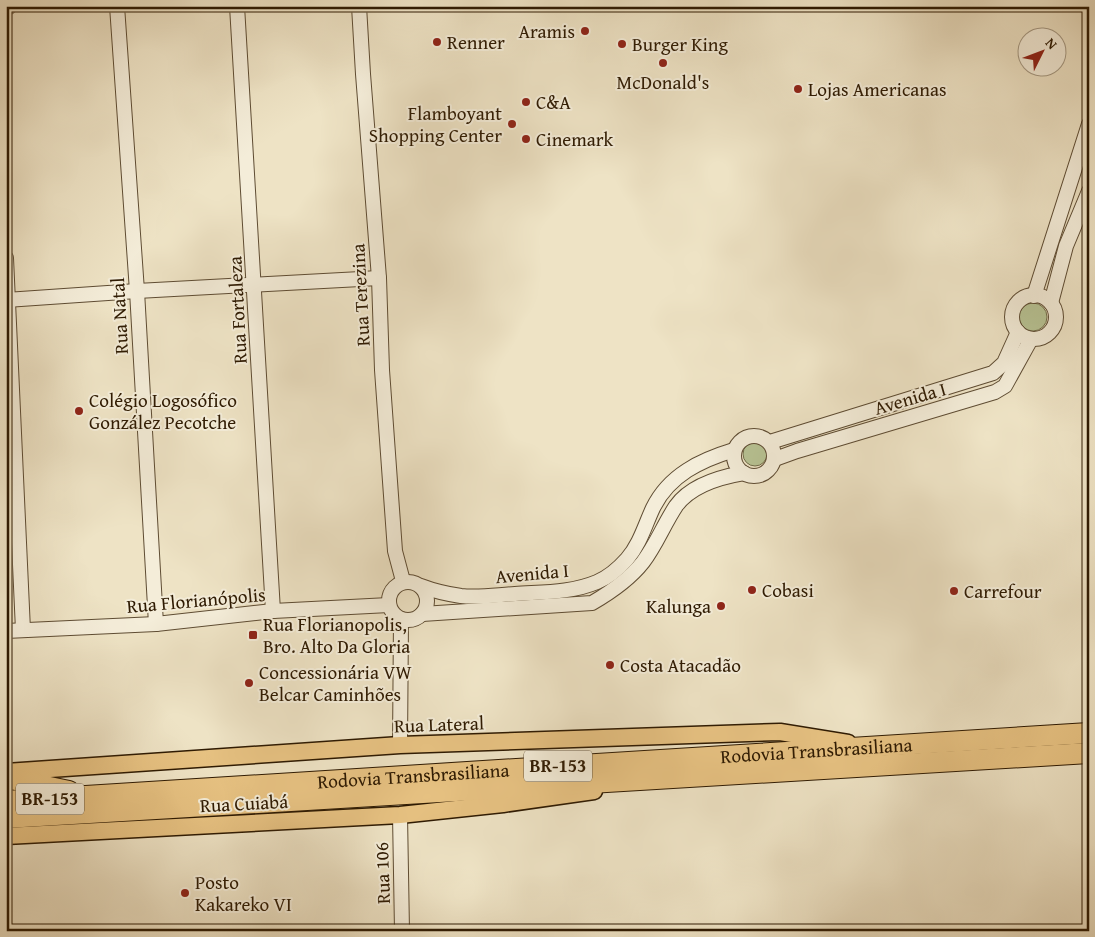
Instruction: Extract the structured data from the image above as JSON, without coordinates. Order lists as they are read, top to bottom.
{
  "streets": {
    "highway": ["Rodovia Transbrasiliana", "BR-153"],
    "main road": ["Rua Lateral", "Rua Cuiabá"],
    "street": [
      "Rua Terezina",
      "Rua Fortaleza",
      "Rua Natal",
      "Avenida I",
      "Rua Florianópolis",
      "Rua 106"
    ]
  },
  "crossings": [
    ["Rua Terezina", "Avenida I"],
    ["Rua Terezina", "Rua Florianópolis"],
    ["Rua Fortaleza", "Rua Florianópolis"],
    ["Rua Natal", "Rua Florianópolis"],
    ["Avenida I", "Rua Florianópolis"],
    ["Rua Lateral", "Rodovia Transbrasiliana"],
    ["Rodovia Transbrasiliana", "Rua Cuiabá"],
    ["Rua Cuiabá", "Rua 106"]
  ],
  "places": {
    "other": [
      "Aramis",
      "Renner",
      "Burger King",
      "McDonald's",
      "Lojas Americanas",
      "C&A",
      "Flamboyant Shopping Center",
      "Cinemark",
      "Colégio Logosófico González Pecotche",
      "Cobasi",
      "Carrefour",
      "Kalunga",
      "Costa Atacadão",
      "Concessionária VW Belcar Caminhões",
      "Posto Kakareko VI"
    ],
    "transit": ["Rua Florianopolis, Bro. Alto Da Gloria"]
  },
  "north": "top right"
}
